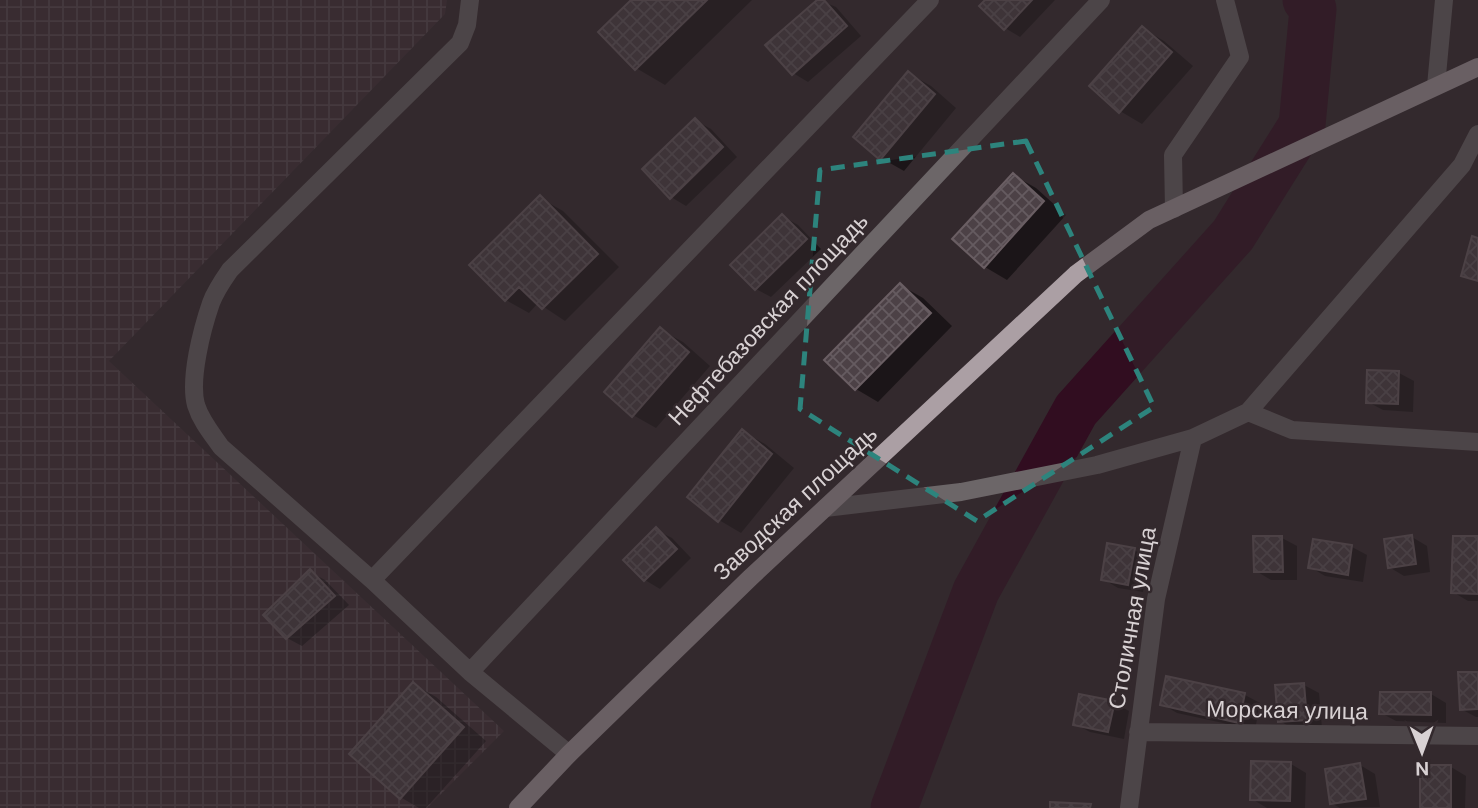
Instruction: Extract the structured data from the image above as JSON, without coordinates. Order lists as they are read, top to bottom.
{
  "streets": {
    "main road": ["Заводская площадь"],
    "street": ["Нефтебазовская площадь", "Столичная улица", "Морская улица"]
  },
  "crossings": [
    ["Столичная улица", "Морская улица"]
  ],
  "north": "bottom"
}
